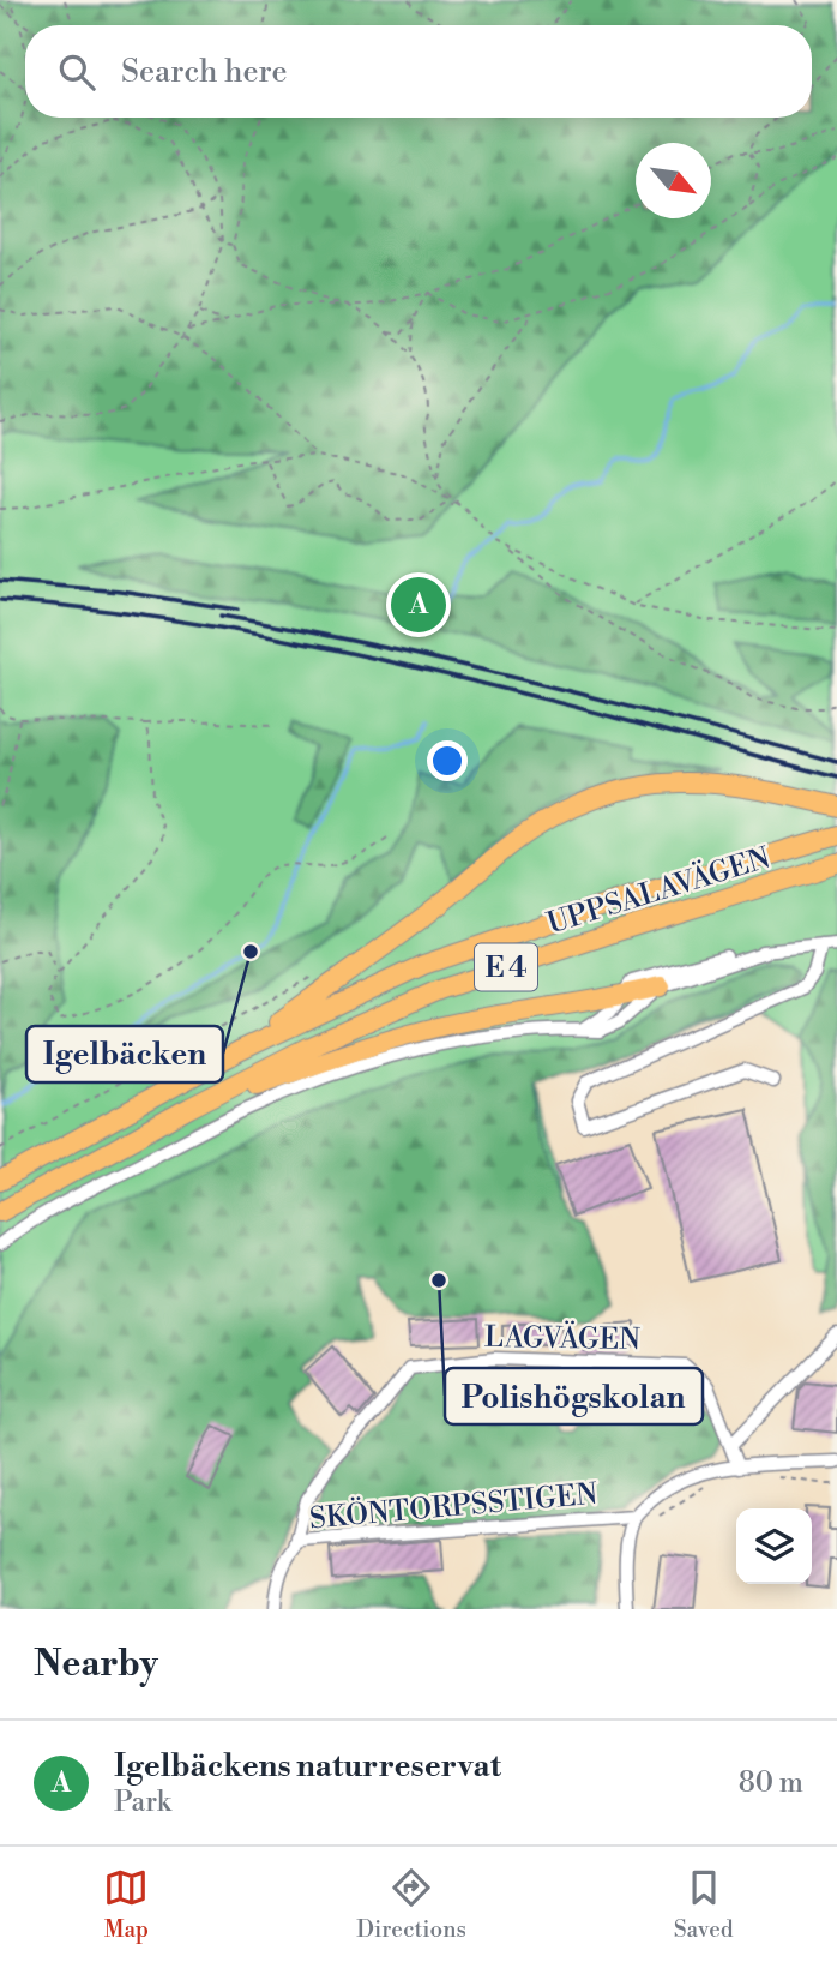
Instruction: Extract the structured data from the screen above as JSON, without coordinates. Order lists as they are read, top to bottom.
{
  "streets": {
    "highway": ["UPPSALAVÄGEN", "E 4"],
    "street": ["LAGVÄGEN", "SKÖNTORPSSTIGEN"]
  },
  "crossings": [
    ["LAGVÄGEN", "SKÖNTORPSSTIGEN"]
  ],
  "places": ["Igelbäcken", "Polishögskolan"],
  "north": "bottom right",
  "page": {
    "search": "Search here",
    "pins": "A",
    "heading": "Nearby",
    "list": [
      {
        "mark": "A",
        "name": "Igelbäckens naturreservat",
        "note": "Park",
        "value": "80 m"
      }
    ],
    "nav": ["Map", "Directions", "Saved"]
  }
}
